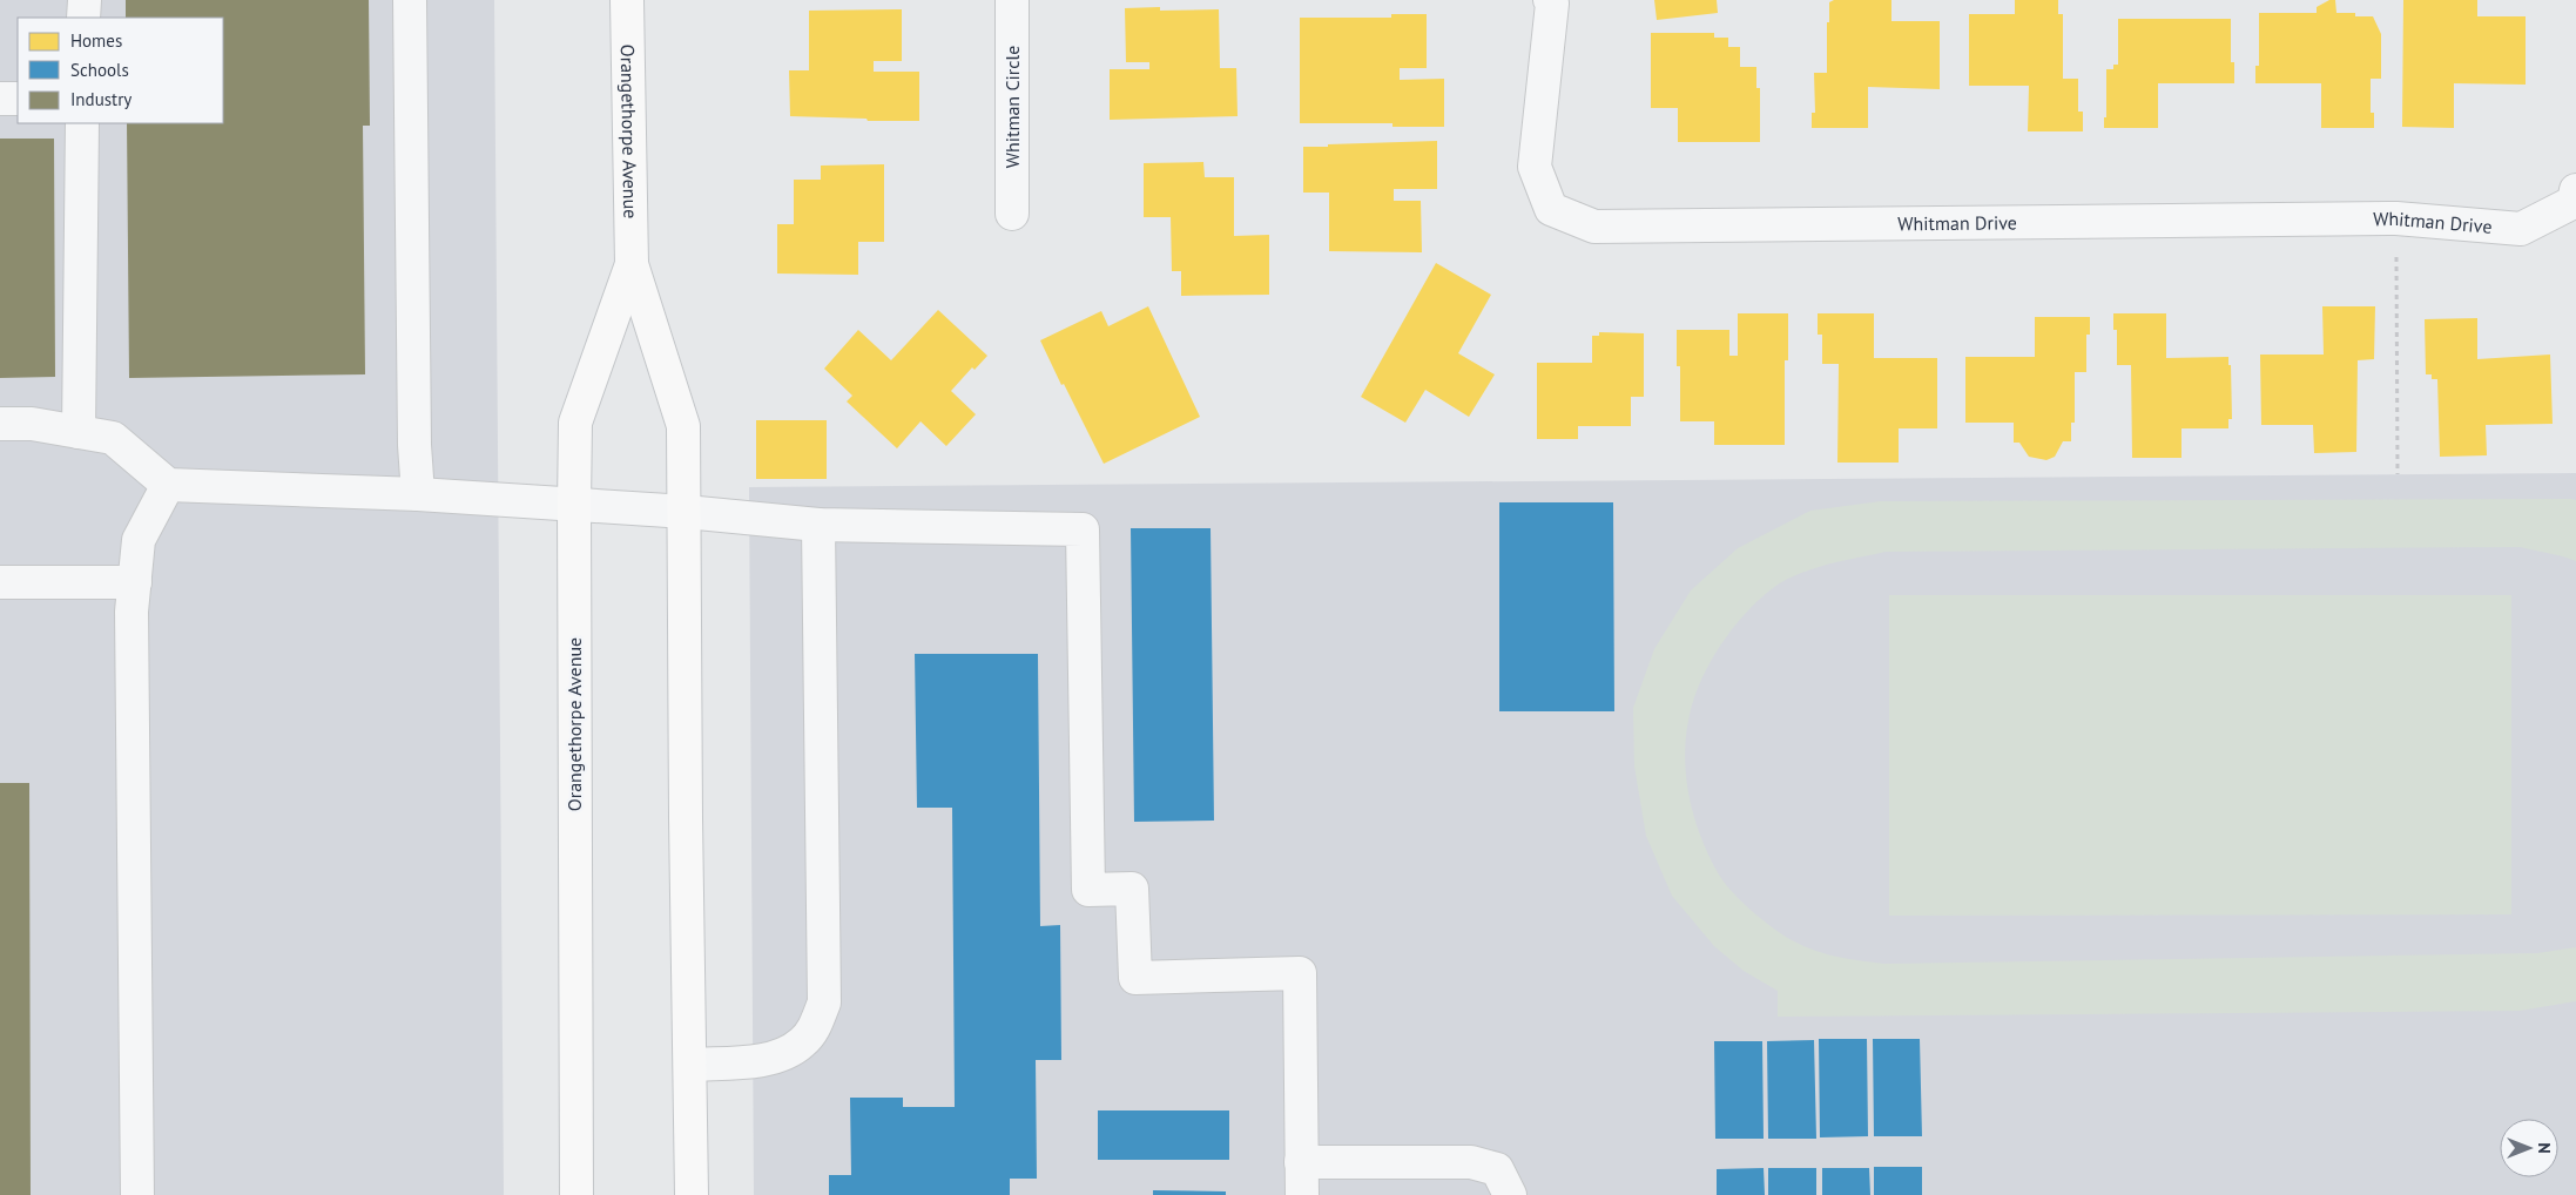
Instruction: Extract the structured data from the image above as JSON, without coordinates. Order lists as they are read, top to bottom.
{
  "streets": {
    "main road": ["Orangethorpe Avenue"],
    "street": ["Whitman Circle", "Whitman Drive"]
  },
  "legend": ["Homes", "Schools", "Industry"],
  "north": "right"
}
